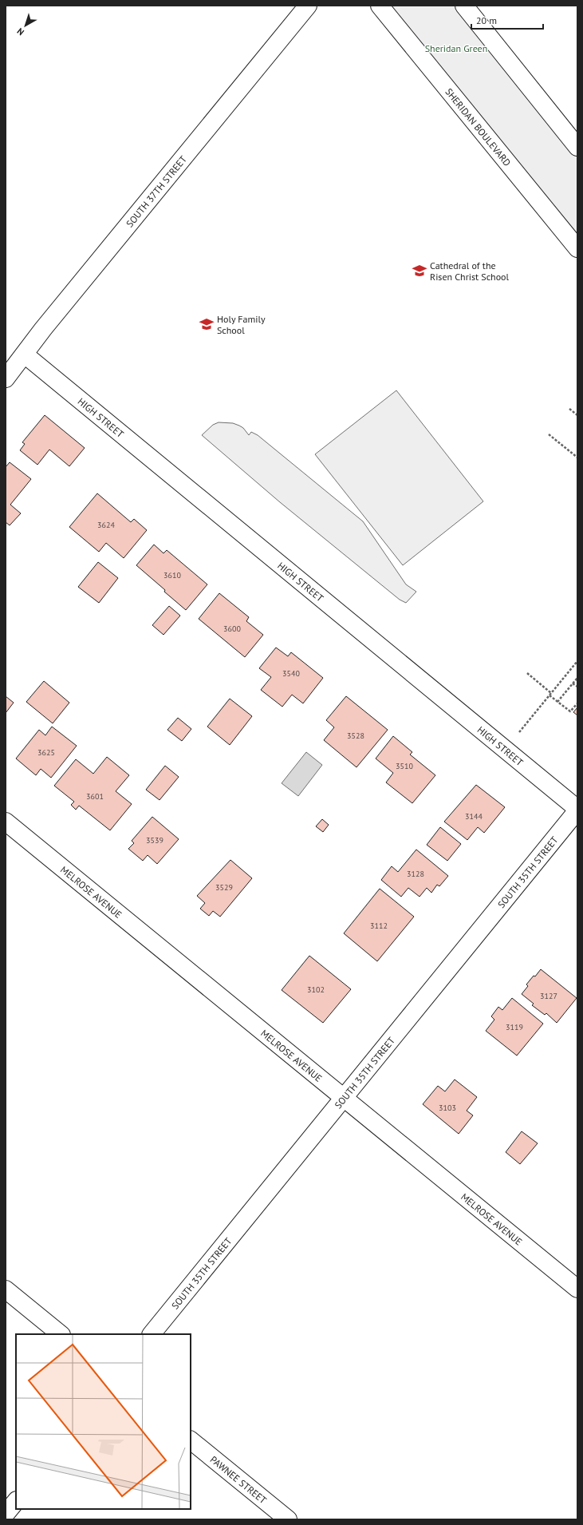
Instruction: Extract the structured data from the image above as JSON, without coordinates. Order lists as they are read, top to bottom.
{
  "streets": {
    "street": [
      "SHERIDAN BOULEVARD",
      "SOUTH 37TH STREET",
      "HIGH STREET",
      "SOUTH 35TH STREET",
      "MELROSE AVENUE",
      "PAWNEE STREET"
    ]
  },
  "crossings": [
    ["SOUTH 37TH STREET", "HIGH STREET"],
    ["HIGH STREET", "SOUTH 35TH STREET"],
    ["SOUTH 35TH STREET", "MELROSE AVENUE"]
  ],
  "parks": ["Sheridan Green"],
  "places": {
    "school or university": ["Cathedral of the Risen Christ School", "Holy Family School"]
  },
  "house_numbers": [
    "3624",
    "3610",
    "3600",
    "3540",
    "3528",
    "3625",
    "3510",
    "3601",
    "3144",
    "3539",
    "3128",
    "3529",
    "3112",
    "3102",
    "3127",
    "3119",
    "3103"
  ],
  "scale_bar": "20 m",
  "north": "bottom left"
}
